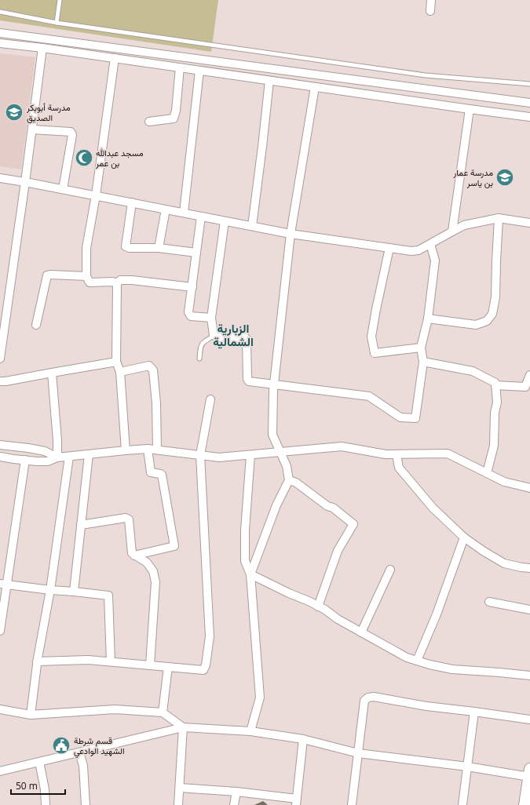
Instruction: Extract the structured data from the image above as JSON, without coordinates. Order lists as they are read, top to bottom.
{
  "districts": ["الزبارية الشمالية"],
  "places": {
    "school or university": ["مدرسة أبوبكر الصديق", "مدرسة عمار بن ياسر"],
    "mosque": ["مسجد عبدالله بن عمر"],
    "public building": ["قسم شرطة الشهيد الوادعي"]
  },
  "scale_bar": "50 m"
}
